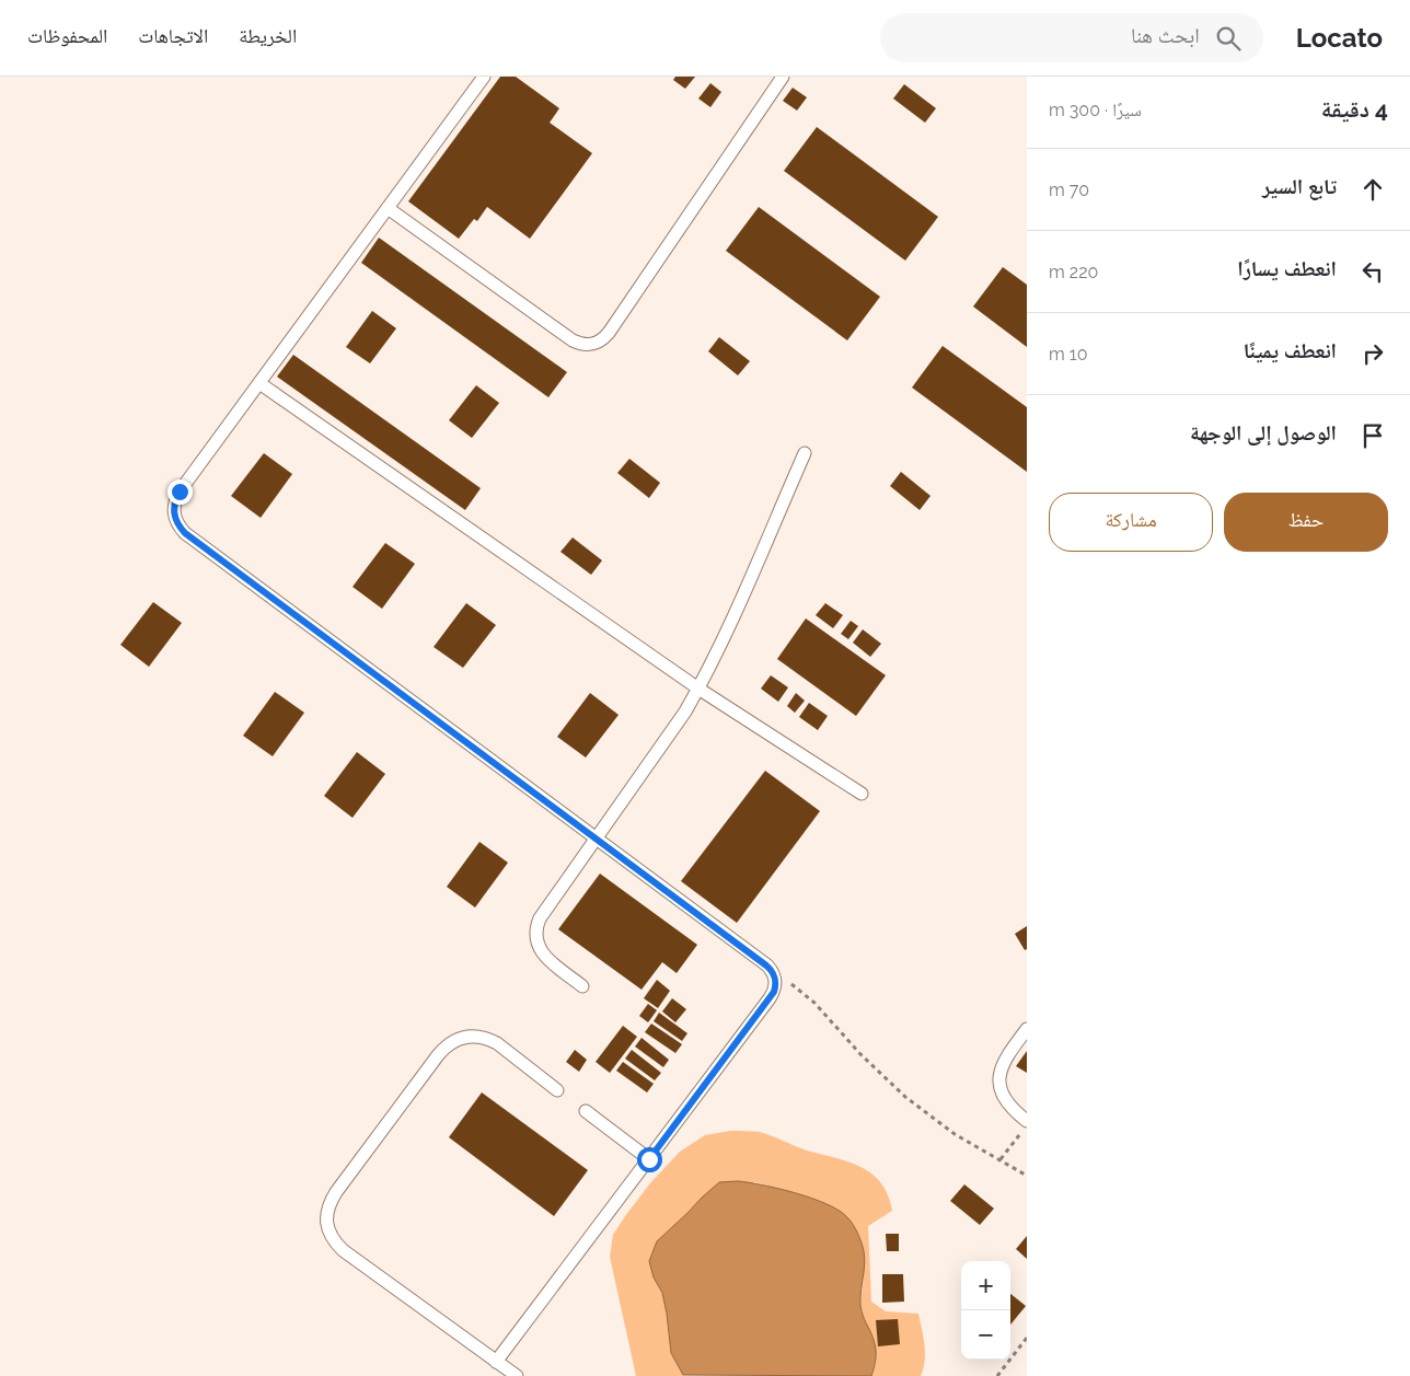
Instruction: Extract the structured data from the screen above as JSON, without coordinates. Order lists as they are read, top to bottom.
{
  "page": {
    "header": "Locato",
    "search": "ابحث هنا",
    "nav": ["الخريطة", "الاتجاهات", "المحفوظات"],
    "heading": ["4 دقيقة", "سيرًا · 300 m"],
    "list": [
      ["تابع السير", "70 m"],
      ["انعطف يسارًا", "220 m"],
      ["انعطف يمينًا", "10 m"],
      "الوصول إلى الوجهة"
    ],
    "buttons": ["حفظ", "مشاركة"],
    "map_buttons": ["+", "−"]
  }
}
